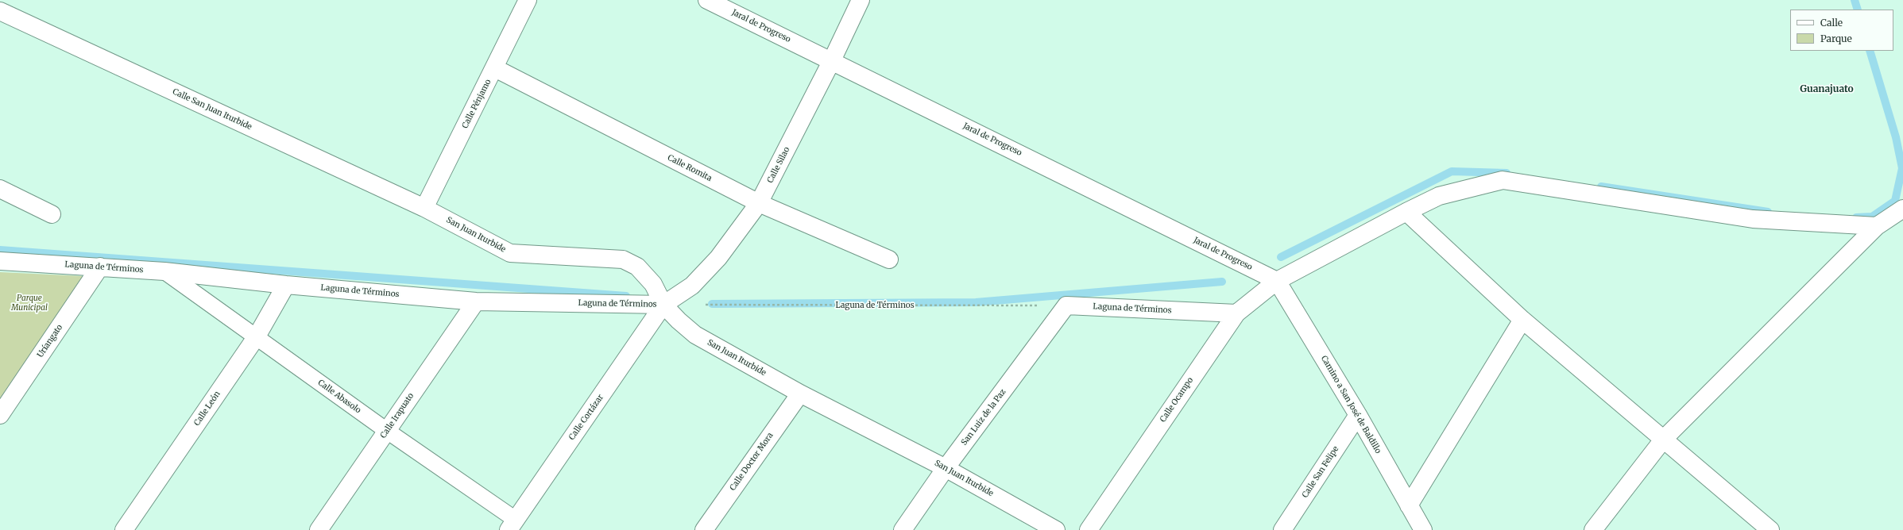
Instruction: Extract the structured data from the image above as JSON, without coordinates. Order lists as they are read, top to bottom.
{
  "streets": {
    "street": [
      "Jaral de Progreso",
      "Calle Pénjamo",
      "Calle San Juan Iturbide",
      "Calle Silao",
      "Calle Romita",
      "San Juan Iturbide",
      "Laguna de Términos",
      "Uríangato",
      "Calle Abasolo",
      "Calle Ocampo",
      "Camino a San José de Baldillo",
      "Calle León",
      "Calle Irapuato",
      "Calle Cortázar",
      "San Luiz de la Paz",
      "Calle Doctor Mora",
      "Calle San Felipe"
    ]
  },
  "crossings": [
    ["Jaral de Progreso", "Calle Silao"],
    ["Jaral de Progreso", "Calle Ocampo"],
    ["Jaral de Progreso", "Camino a San José de Baldillo"],
    ["Calle Pénjamo", "Calle San Juan Iturbide"],
    ["Calle Pénjamo", "Calle Romita"],
    ["Calle Pénjamo", "San Juan Iturbide"],
    ["Calle San Juan Iturbide", "San Juan Iturbide"],
    ["Calle Silao", "Calle Romita"],
    ["Calle Silao", "San Juan Iturbide"],
    ["Calle Silao", "Laguna de Términos"],
    ["Calle Silao", "Calle Cortázar"],
    ["San Juan Iturbide", "Laguna de Términos"],
    ["San Juan Iturbide", "Calle Cortázar"],
    ["San Juan Iturbide", "San Luiz de la Paz"],
    ["San Juan Iturbide", "Calle Doctor Mora"],
    ["Laguna de Términos", "Uríangato"],
    ["Laguna de Términos", "Calle Abasolo"],
    ["Laguna de Términos", "Calle Ocampo"],
    ["Laguna de Términos", "Calle León"],
    ["Laguna de Términos", "Calle Irapuato"],
    ["Laguna de Términos", "Calle Cortázar"],
    ["Laguna de Términos", "San Luiz de la Paz"],
    ["Calle Abasolo", "Calle León"],
    ["Calle Abasolo", "Calle Irapuato"],
    ["Calle Abasolo", "Calle Cortázar"],
    ["Calle Ocampo", "Camino a San José de Baldillo"],
    ["Camino a San José de Baldillo", "Calle San Felipe"]
  ],
  "districts": ["Guanajuato"],
  "parks": ["Parque Municipal"],
  "legend": ["Calle", "Parque"]
}
